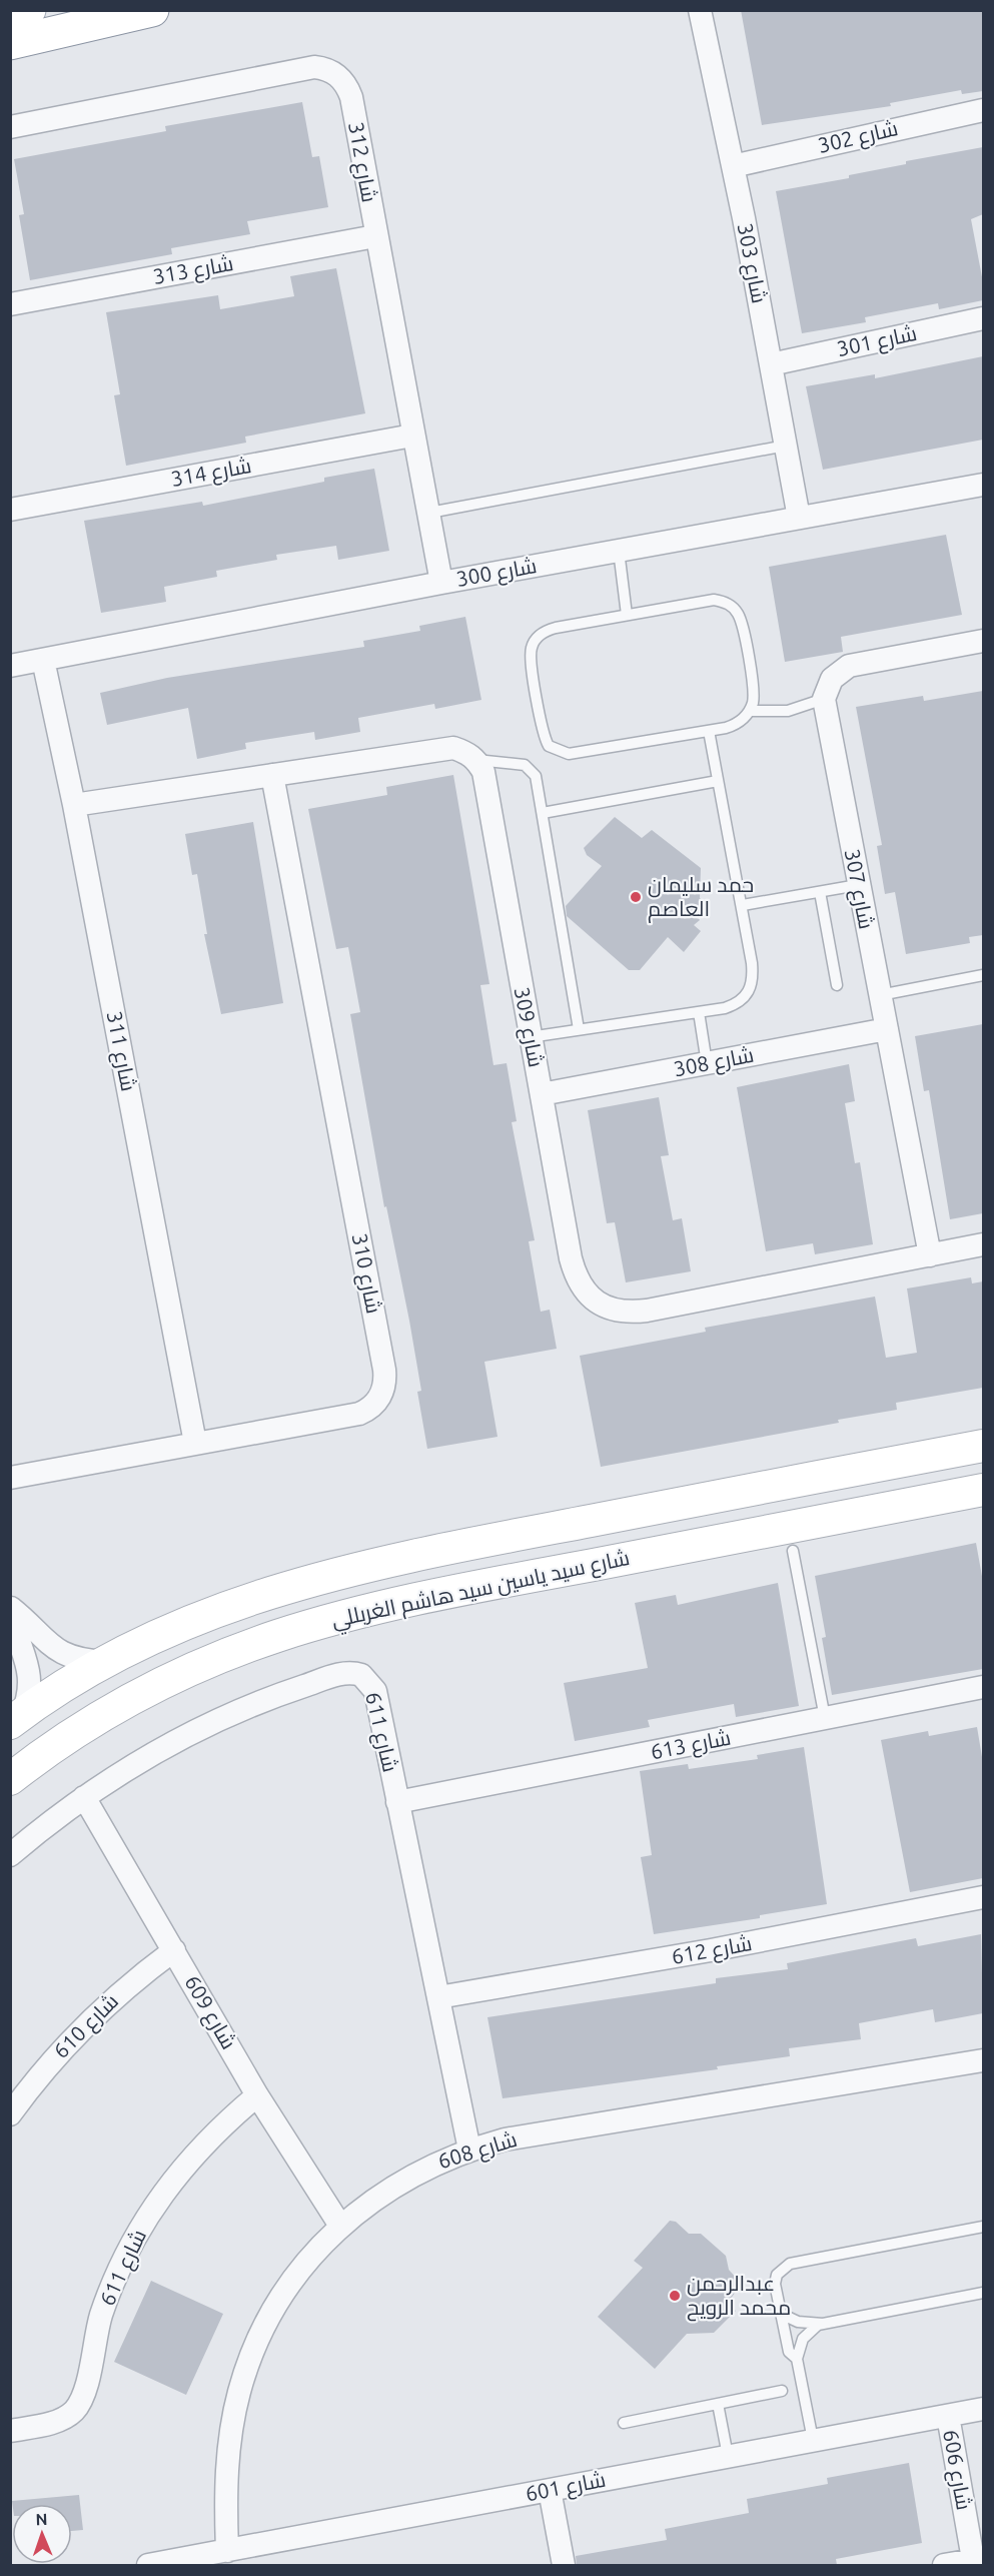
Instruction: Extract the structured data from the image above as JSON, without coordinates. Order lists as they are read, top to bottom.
{
  "streets": {
    "street": [
      "شارع 302",
      "شارع 312",
      "شارع 303",
      "شارع 313",
      "شارع 301",
      "شارع 314",
      "شارع 300",
      "شارع 307",
      "شارع 309",
      "شارع 311",
      "شارع 308",
      "شارع 310",
      "شارع سيد ياسين سيد هاشم الغربللي",
      "شارع 611",
      "شارع 613",
      "شارع 612",
      "شارع 609",
      "شارع 610",
      "شارع 608",
      "شارع 606",
      "شارع 601"
    ]
  },
  "crossings": [
    ["شارع 302", "شارع 303"],
    ["شارع 312", "شارع 313"],
    ["شارع 312", "شارع 314"],
    ["شارع 312", "شارع 300"],
    ["شارع 303", "شارع 301"],
    ["شارع 303", "شارع 300"],
    ["شارع 300", "شارع 311"],
    ["شارع 307", "شارع 309"],
    ["شارع 307", "شارع 308"],
    ["شارع 309", "شارع 308"],
    ["شارع 311", "شارع 310"],
    ["شارع 611", "شارع 613"],
    ["شارع 611", "شارع 612"],
    ["شارع 611", "شارع 609"],
    ["شارع 611", "شارع 608"],
    ["شارع 609", "شارع 610"],
    ["شارع 609", "شارع 608"],
    ["شارع 608", "شارع 601"],
    ["شارع 606", "شارع 601"]
  ],
  "places": ["حمد سليمان العاصم", "عبدالرحمن محمد الرويح"],
  "north": "top"
}
